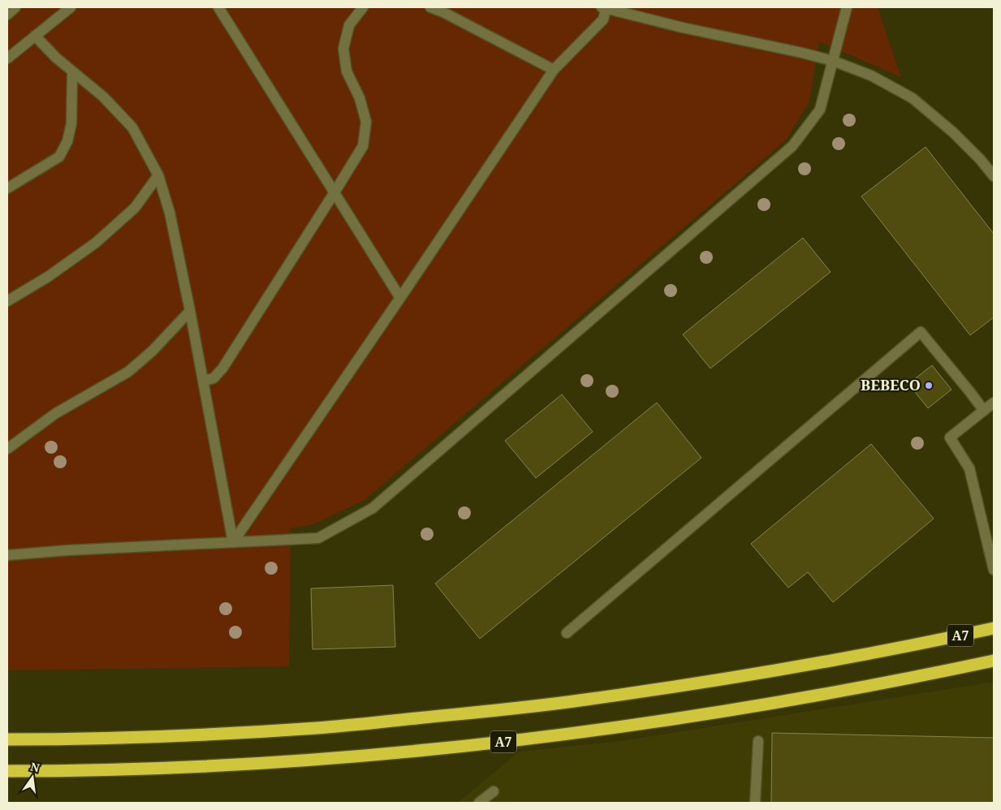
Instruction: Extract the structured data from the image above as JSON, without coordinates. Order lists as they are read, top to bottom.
{
  "streets": {
    "highway": ["A7"]
  },
  "places": ["BEBECO"],
  "north": "top"
}
